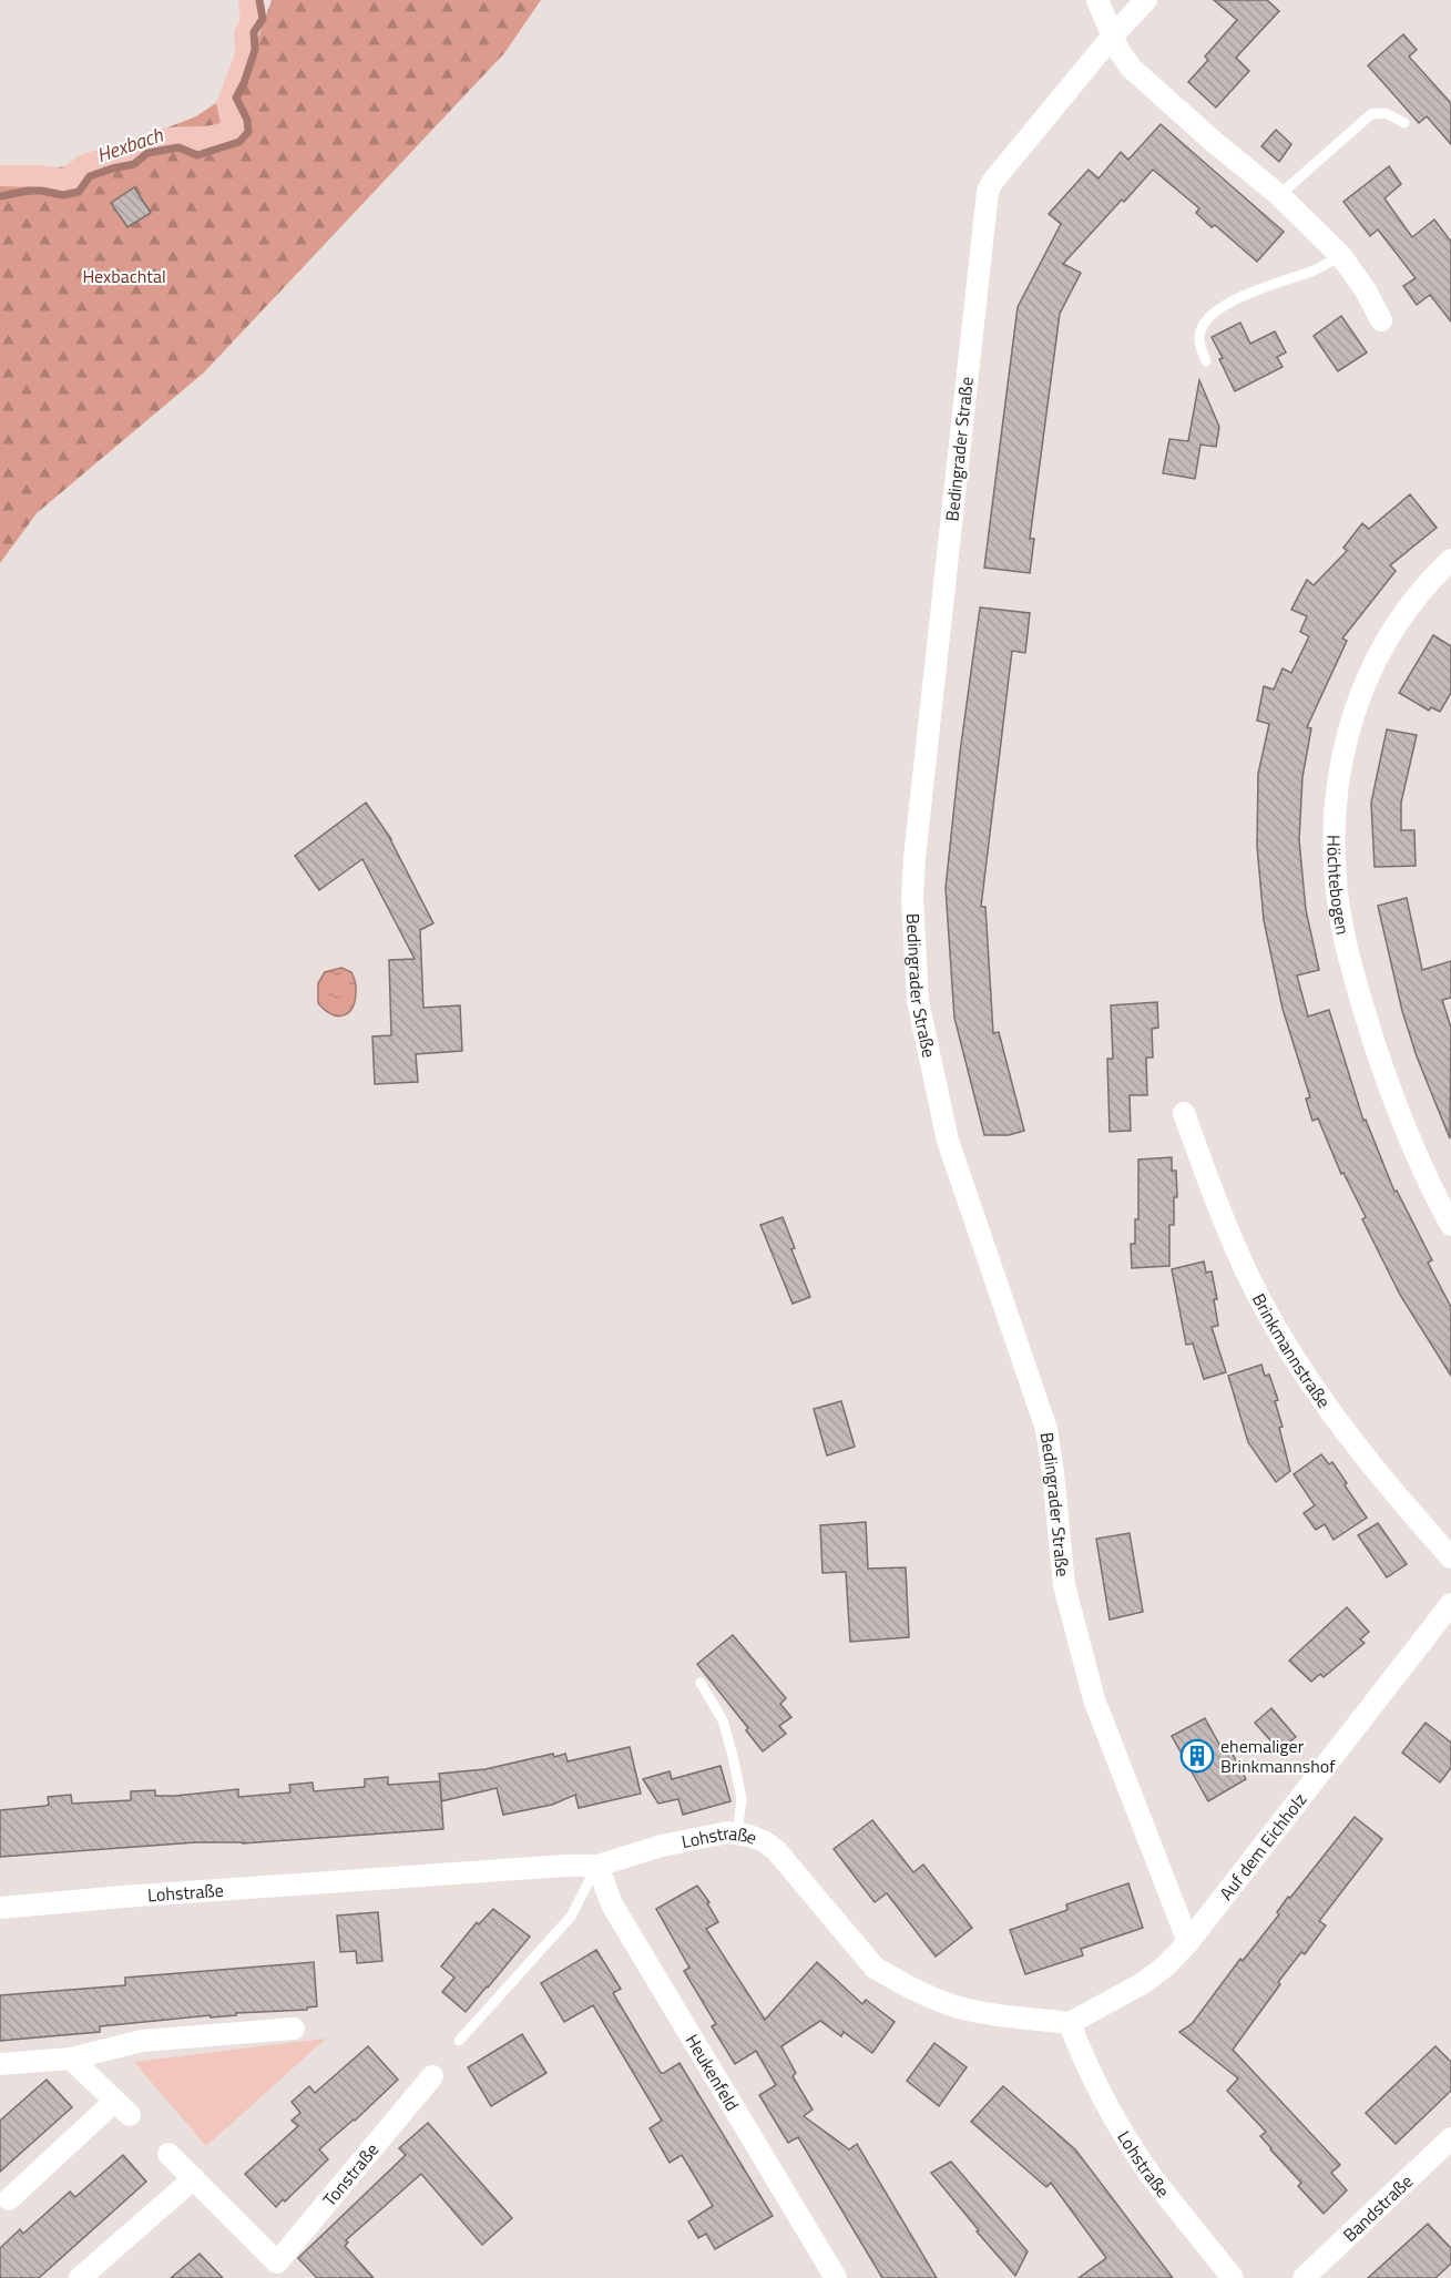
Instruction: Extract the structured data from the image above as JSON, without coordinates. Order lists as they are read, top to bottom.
{
  "streets": {
    "street": [
      "Bedingrader Straße",
      "Höchtebogen",
      "Brinkmannstraße",
      "Lohstraße",
      "Auf dem Eichholz",
      "Heukenfeld",
      "Tonstraße",
      "Bandstraße"
    ]
  },
  "crossings": [
    ["Bedingrader Straße", "Auf dem Eichholz"],
    ["Lohstraße", "Auf dem Eichholz"],
    ["Lohstraße", "Heukenfeld"]
  ],
  "water": ["Hexbach"],
  "parks": ["Hexbachtal"],
  "places": {
    "building": ["ehemaliger Brinkmannshof"]
  }
}
